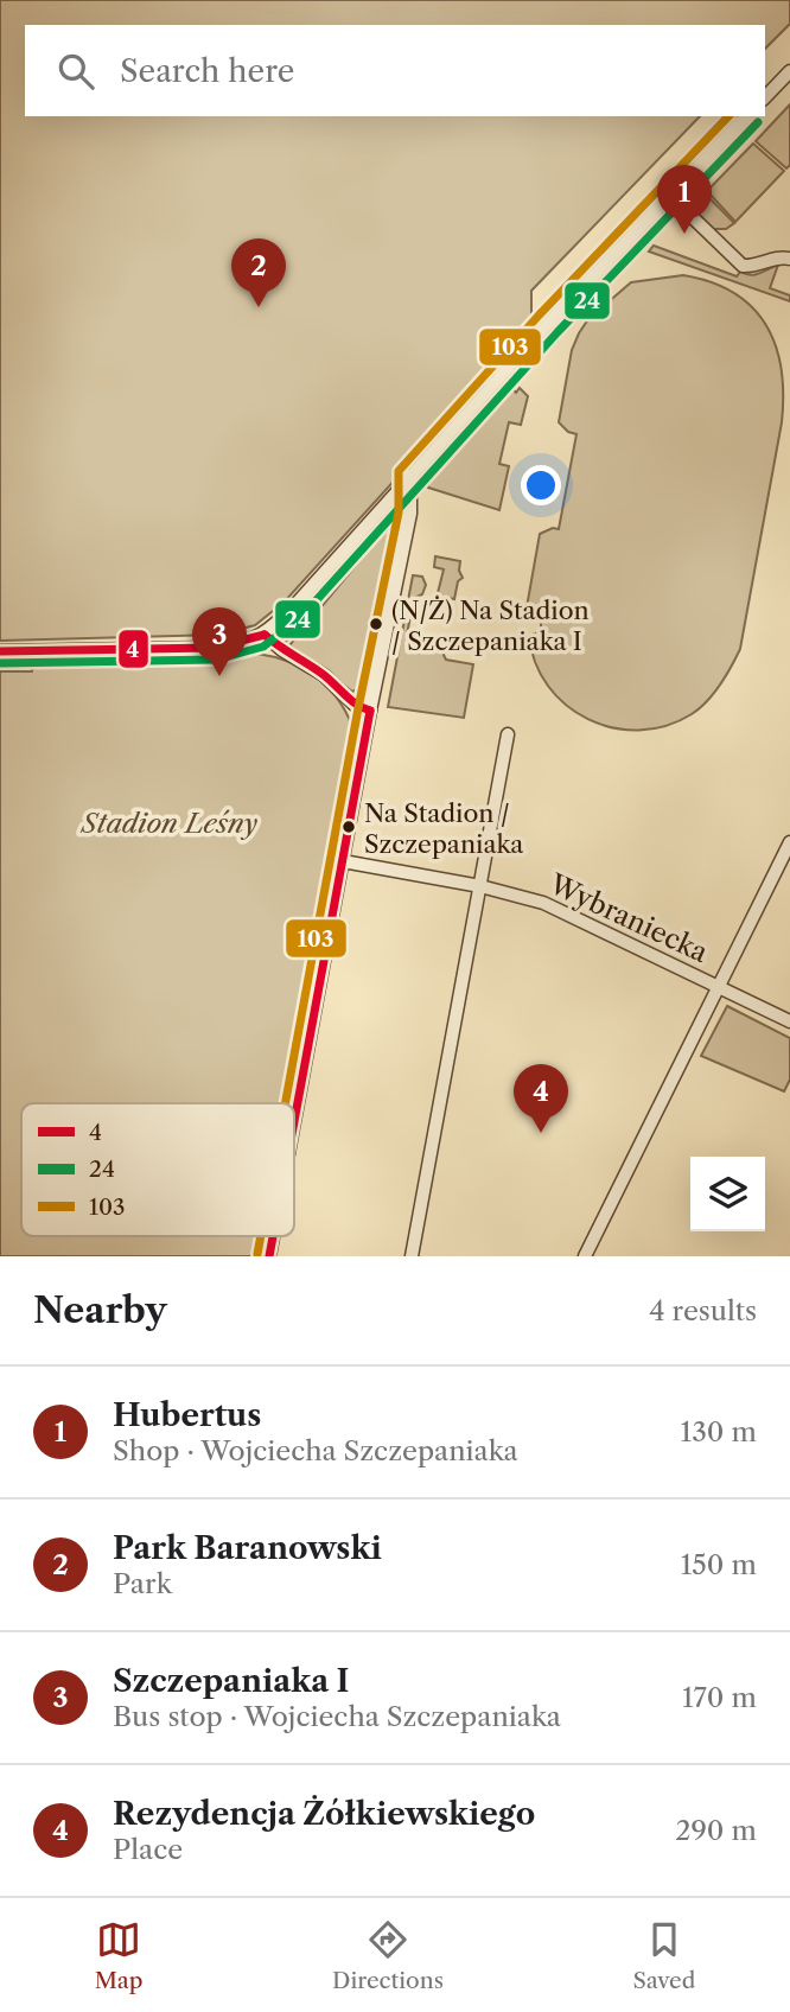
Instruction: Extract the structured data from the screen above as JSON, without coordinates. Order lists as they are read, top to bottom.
{
  "streets": {
    "street": ["Wybraniecka"]
  },
  "parks": ["Stadion Leśny"],
  "places": ["(N/Ż) Na Stadion / Szczepaniaka I", "Na Stadion / Szczepaniaka"],
  "lines": ["transit line 103", "transit line 24", "transit line 4"],
  "legend": ["4", "24", "103"],
  "page": {
    "search": "Search here",
    "pins": [
      "1",
      "2",
      "3",
      "4"
    ],
    "heading": ["Nearby", "4 results"],
    "list": [
      {
        "mark": "1",
        "name": "Hubertus",
        "note": "Shop · Wojciecha Szczepaniaka",
        "value": "130 m"
      },
      {
        "mark": "2",
        "name": "Park Baranowski",
        "note": "Park",
        "value": "150 m"
      },
      {
        "mark": "3",
        "name": "Szczepaniaka I",
        "note": "Bus stop · Wojciecha Szczepaniaka",
        "value": "170 m"
      },
      {
        "mark": "4",
        "name": "Rezydencja Żółkiewskiego",
        "note": "Place",
        "value": "290 m"
      }
    ],
    "nav": ["Map", "Directions", "Saved"]
  }
}
